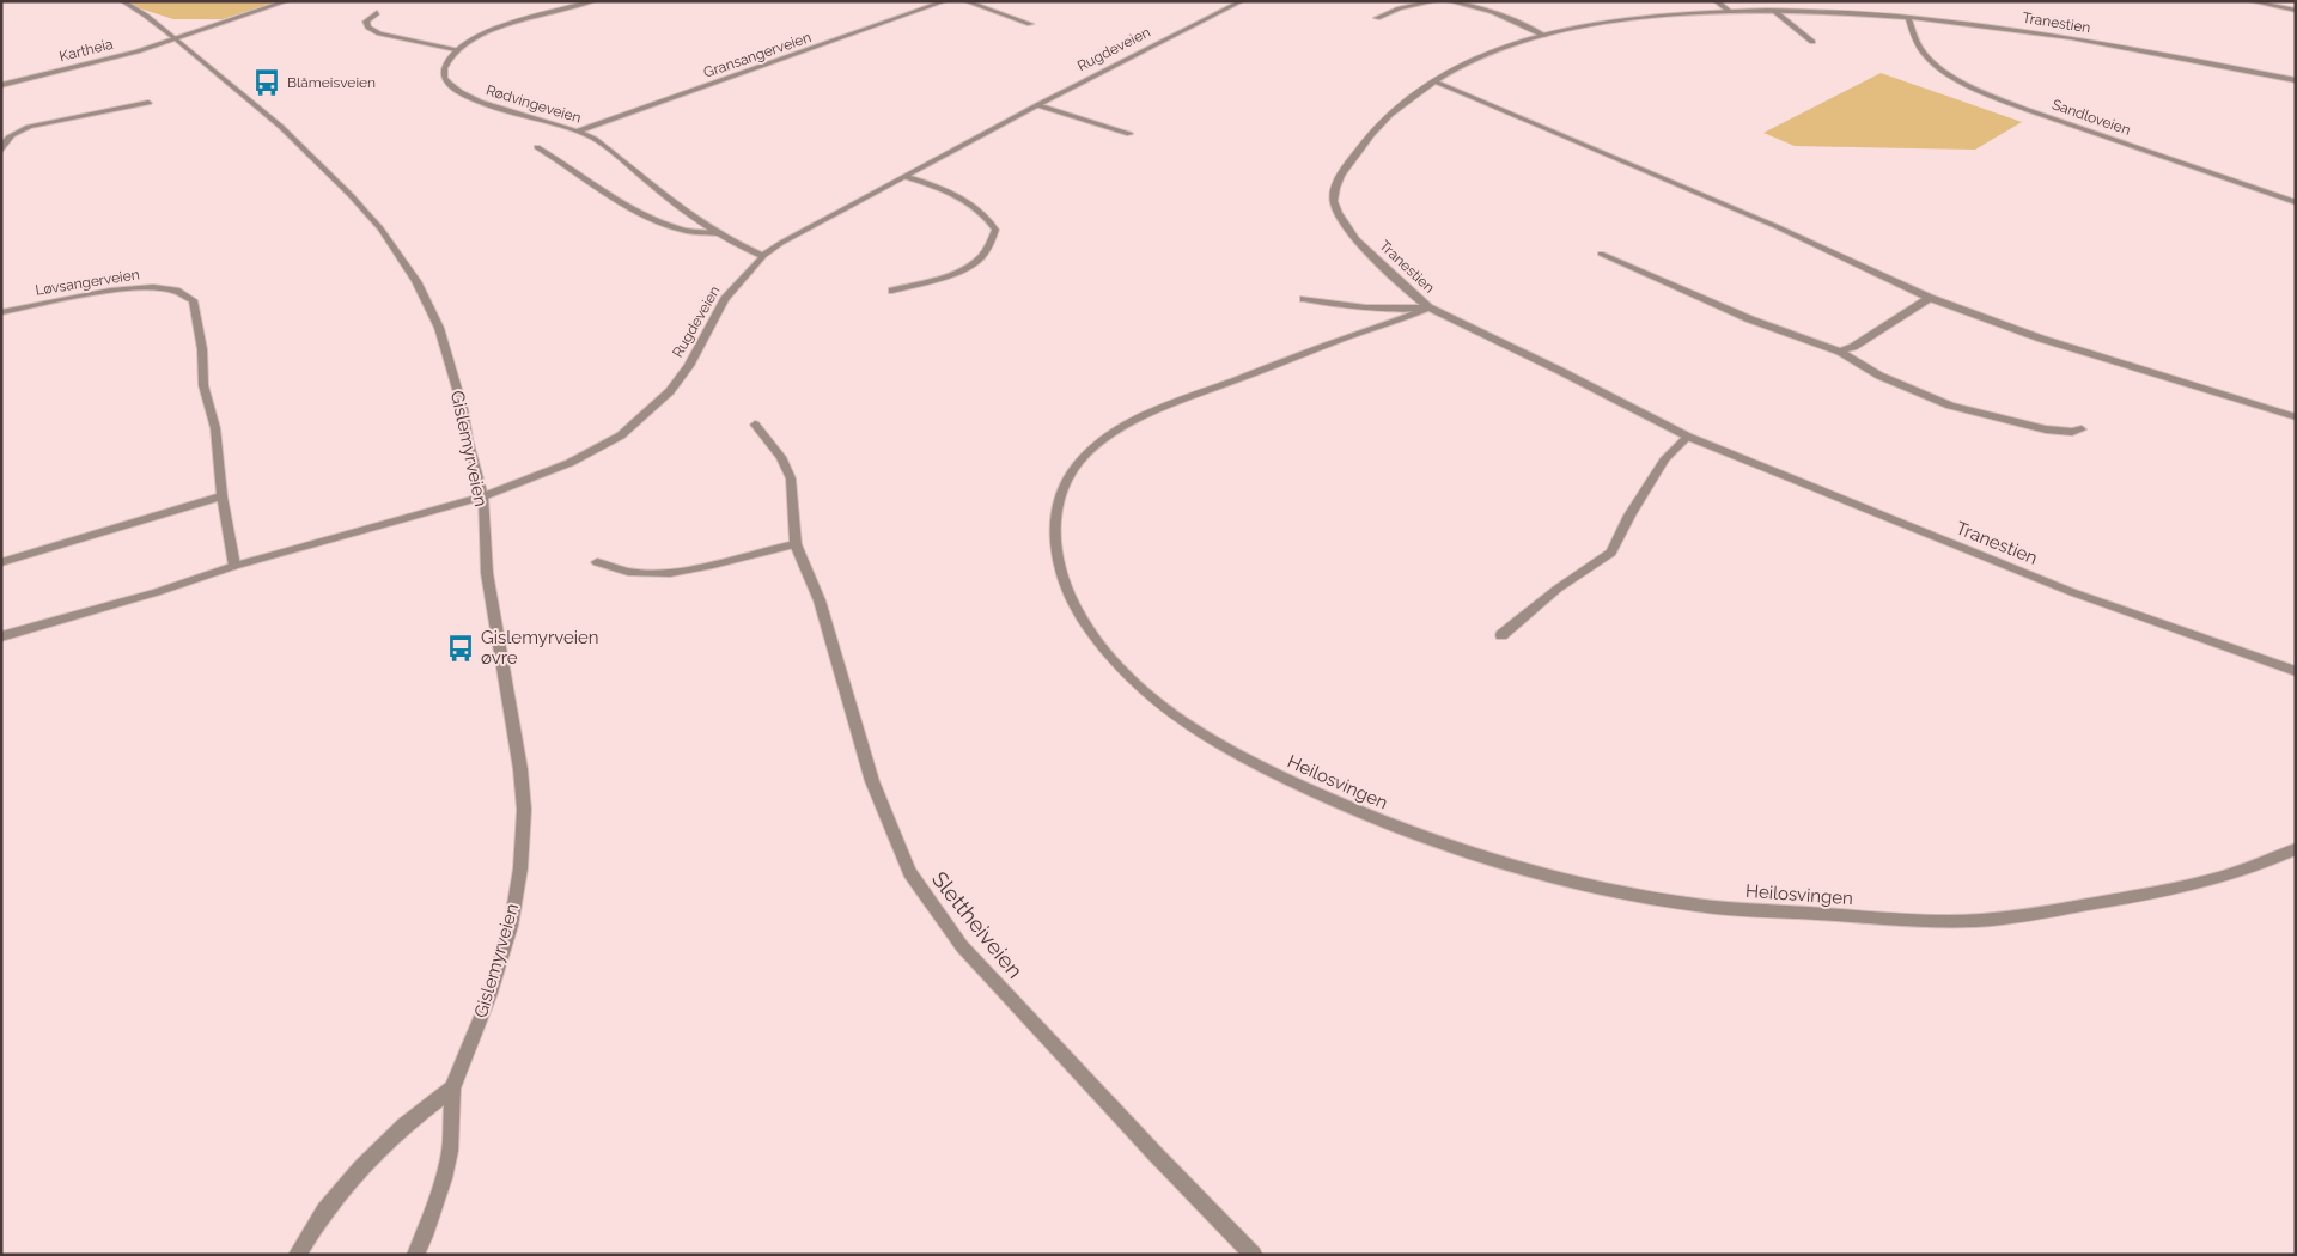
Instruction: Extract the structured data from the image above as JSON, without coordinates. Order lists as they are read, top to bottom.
{
  "streets": {
    "street": [
      "Tranestien",
      "Rugdeveien",
      "Kartheia",
      "Gransangerveien",
      "Rødvingeveien",
      "Sandloveien",
      "Løvsangerveien",
      "Gislemyrveien",
      "Heilosvingen",
      "Slettheiveien"
    ]
  },
  "crossings": [
    ["Tranestien", "Sandloveien"],
    ["Tranestien", "Heilosvingen"],
    ["Rugdeveien", "Rødvingeveien"],
    ["Rugdeveien", "Gislemyrveien"],
    ["Kartheia", "Gislemyrveien"],
    ["Gransangerveien", "Rødvingeveien"]
  ],
  "places": {
    "bus stop": ["Blåmeisveien", "Gislemyrveien øvre"]
  }
}
